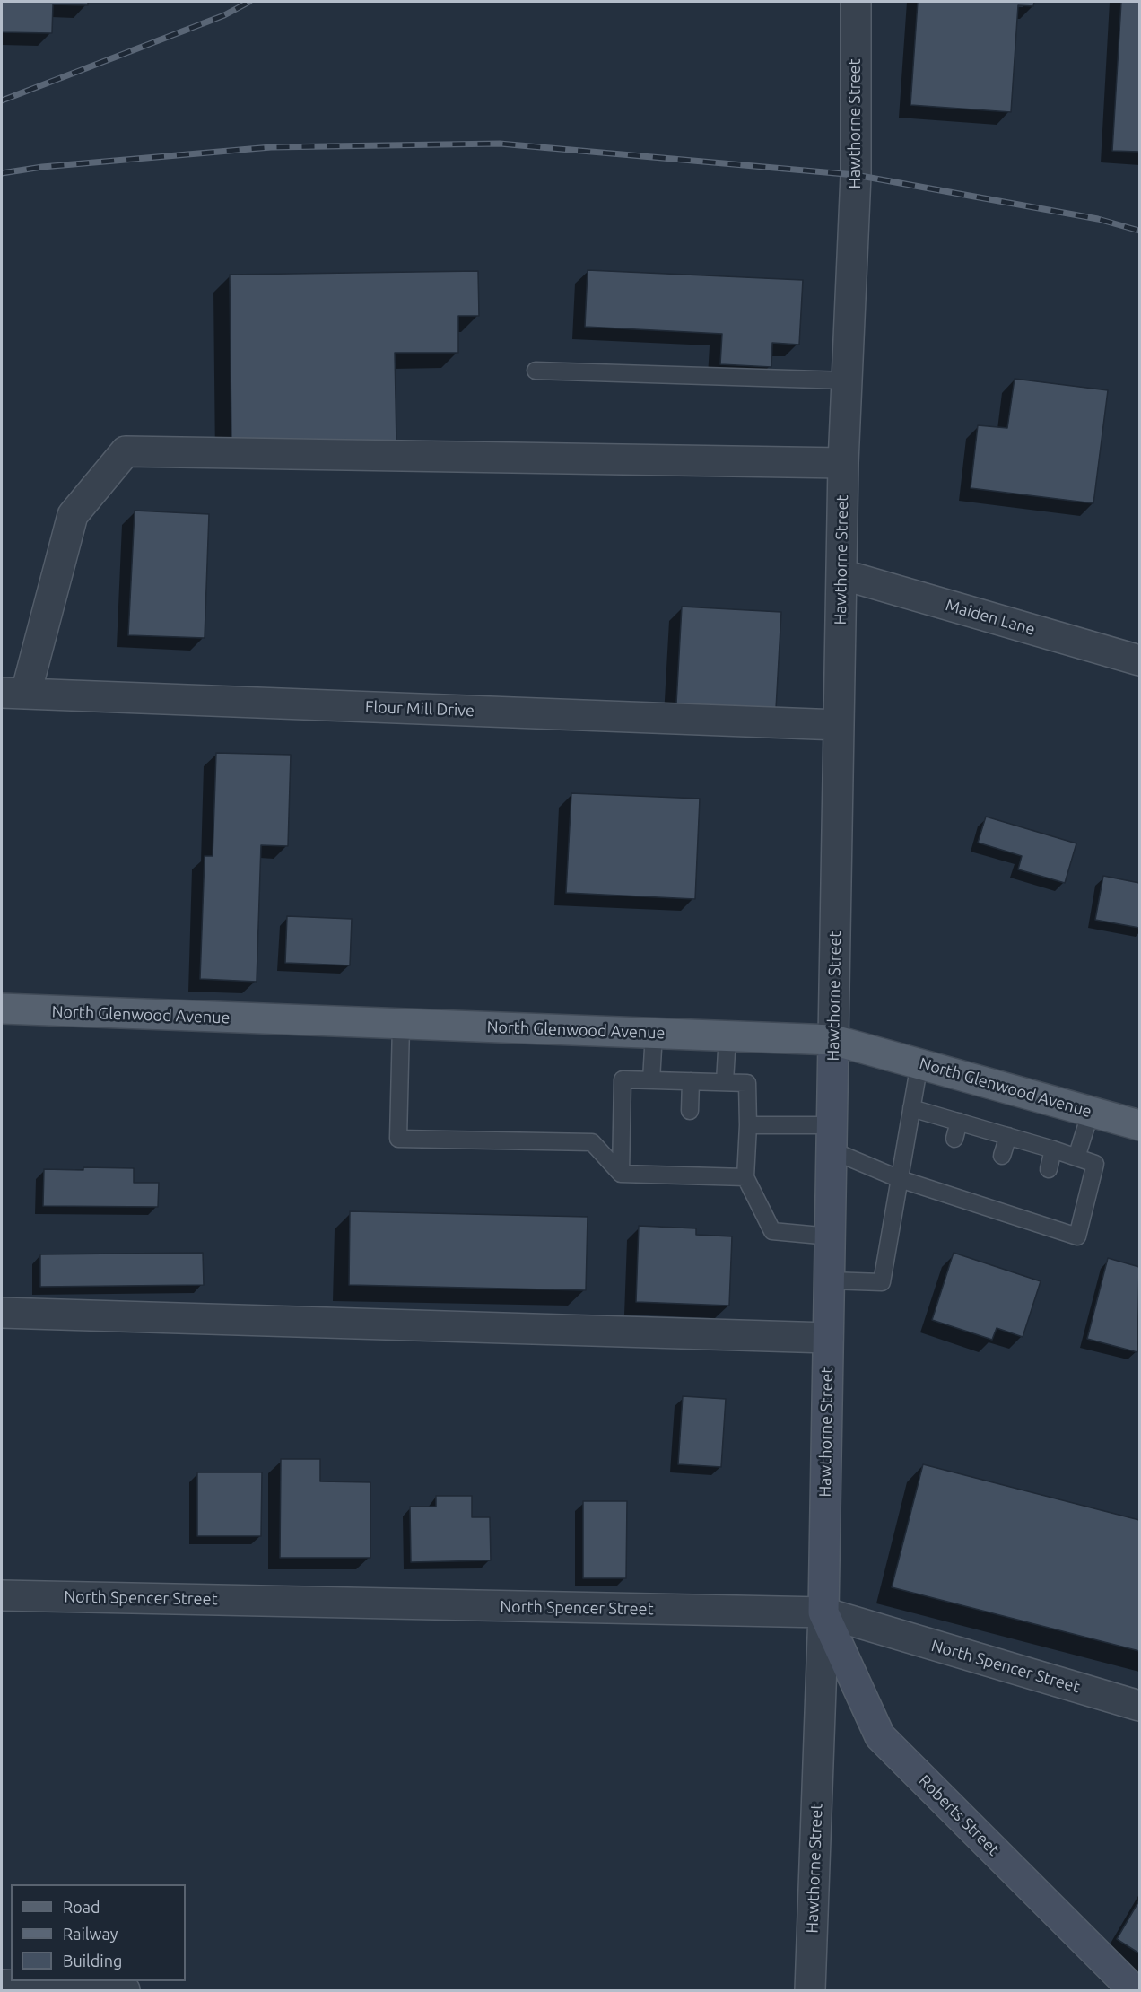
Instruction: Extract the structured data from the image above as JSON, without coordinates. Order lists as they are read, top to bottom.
{
  "streets": {
    "main road": ["North Glenwood Avenue"],
    "street": [
      "Hawthorne Street",
      "Maiden Lane",
      "Flour Mill Drive",
      "North Spencer Street",
      "Roberts Street"
    ]
  },
  "crossings": [
    ["Hawthorne Street", "Maiden Lane"],
    ["Hawthorne Street", "Flour Mill Drive"],
    ["Hawthorne Street", "North Glenwood Avenue"],
    ["Hawthorne Street", "North Spencer Street"],
    ["Hawthorne Street", "Roberts Street"],
    ["North Spencer Street", "Roberts Street"]
  ],
  "legend": ["Road", "Railway", "Building"]
}
